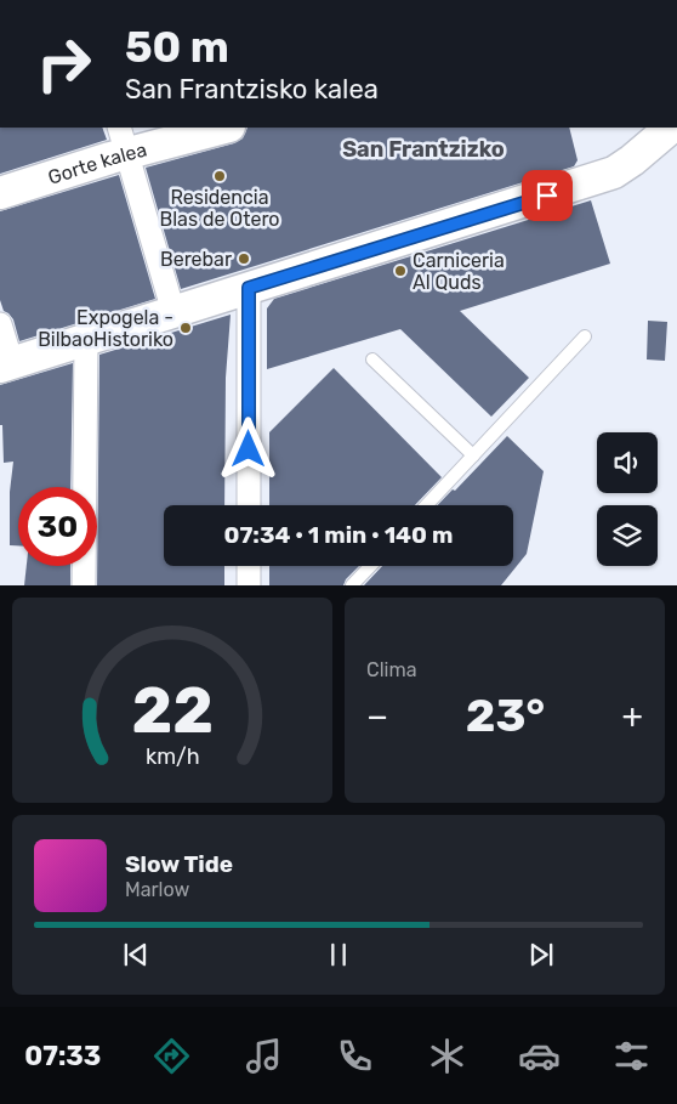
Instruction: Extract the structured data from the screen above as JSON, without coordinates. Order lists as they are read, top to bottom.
{
  "streets": {
    "street": ["Gorte kalea"]
  },
  "districts": ["San Frantzizko"],
  "places": [
    "Residencia Blas de Otero",
    "Berebar",
    "Carniceria Al Quds",
    "Expogela - BilbaoHistoriko"
  ],
  "page": {
    "turn": ["50 m", "San Frantzisko kalea"],
    "limit": "30",
    "trip": "07:34 · 1 min · 140 m",
    "tile": "Clima",
    "heat": ["−", "23°", "+"],
    "song": ["Slow Tide", "Marlow"],
    "tabs": "07:33",
    "gauge": ["22", "km/h"]
  }
}
